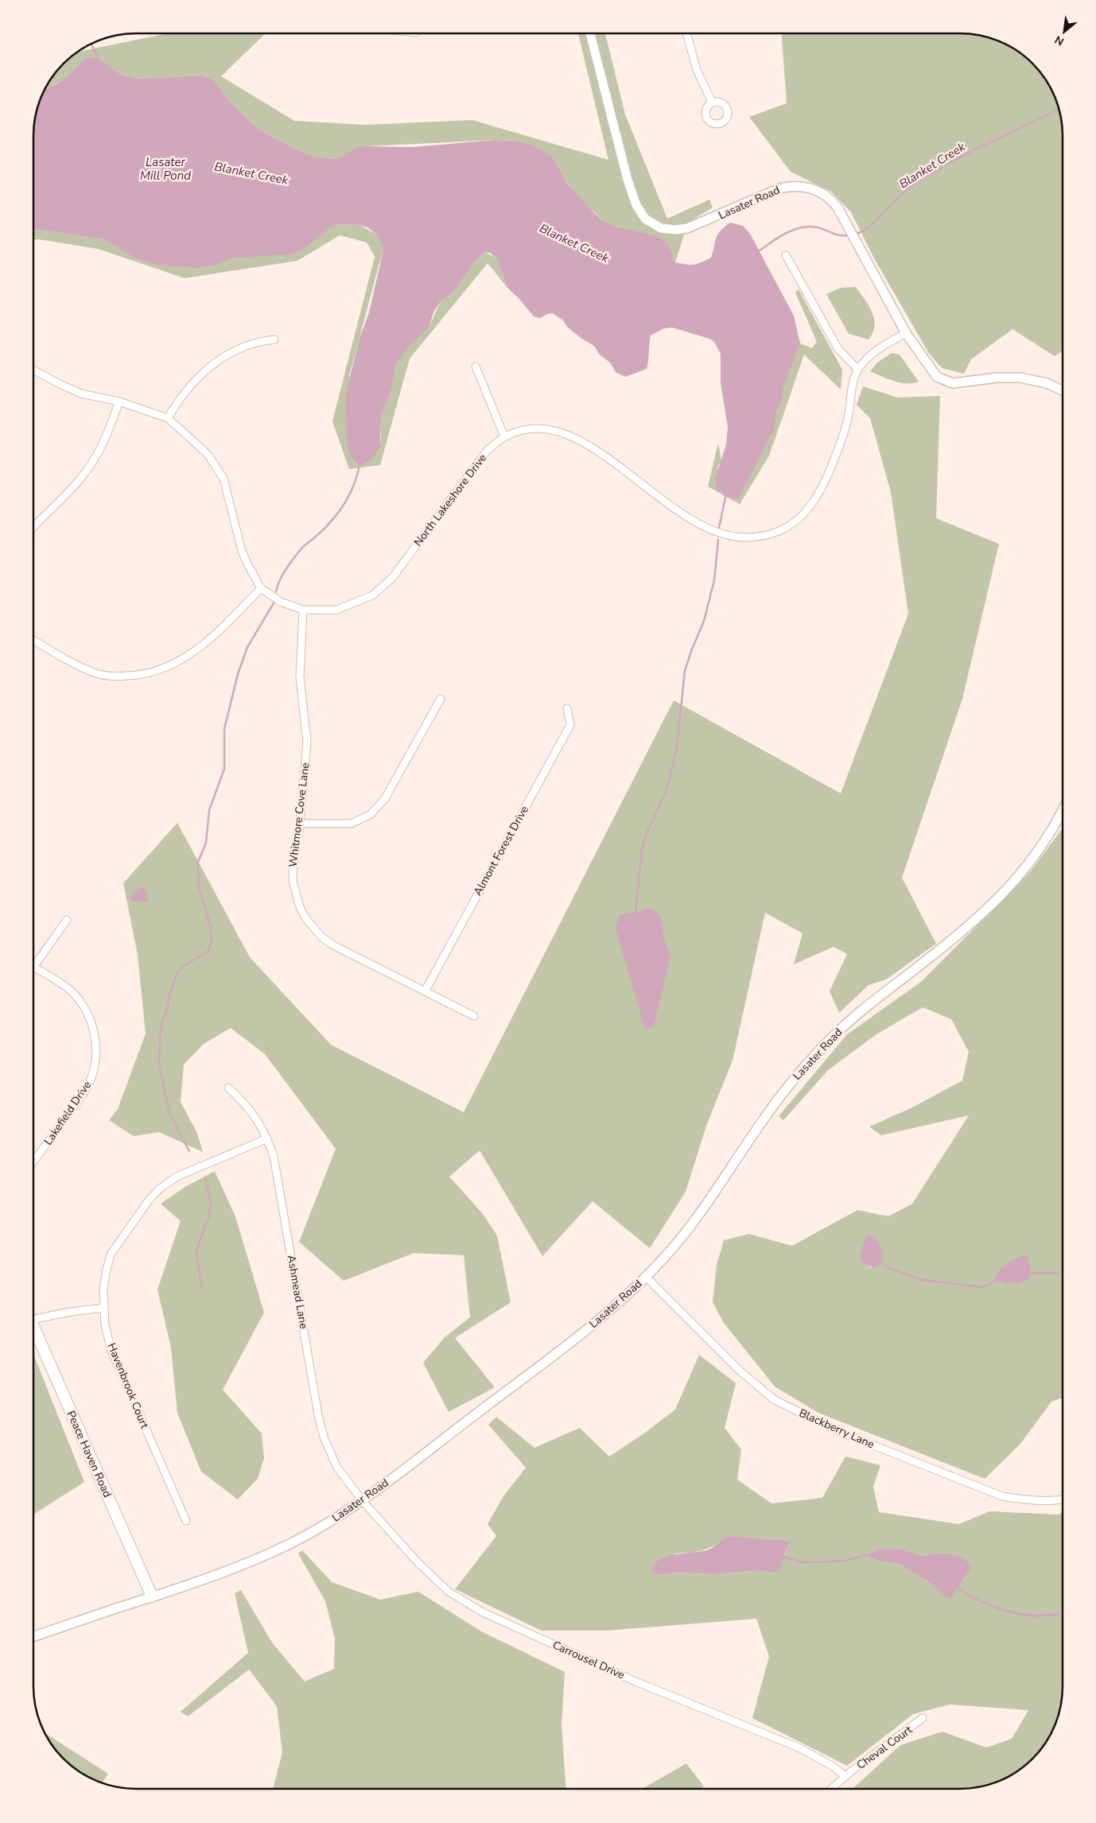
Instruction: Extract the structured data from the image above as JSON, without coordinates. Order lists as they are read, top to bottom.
{
  "streets": {
    "main road": ["Peace Haven Road"],
    "street": [
      "Lasater Road",
      "North Lakeshore Drive",
      "Whitmore Cove Lane",
      "Almont Forest Drive",
      "Lakefield Drive",
      "Ashmead Lane",
      "Havenbrook Court",
      "Blackberry Lane",
      "Carrousel Drive",
      "Cheval Court"
    ]
  },
  "crossings": [
    ["Lasater Road", "North Lakeshore Drive"],
    ["Lasater Road", "Ashmead Lane"],
    ["Lasater Road", "Blackberry Lane"],
    ["Lasater Road", "Peace Haven Road"],
    ["Lasater Road", "Carrousel Drive"],
    ["North Lakeshore Drive", "Whitmore Cove Lane"],
    ["Whitmore Cove Lane", "Almont Forest Drive"],
    ["Ashmead Lane", "Havenbrook Court"],
    ["Ashmead Lane", "Carrousel Drive"],
    ["Carrousel Drive", "Cheval Court"]
  ],
  "water": ["Lasater Mill Pond", "Blanket Creek"],
  "north": "bottom left"
}
